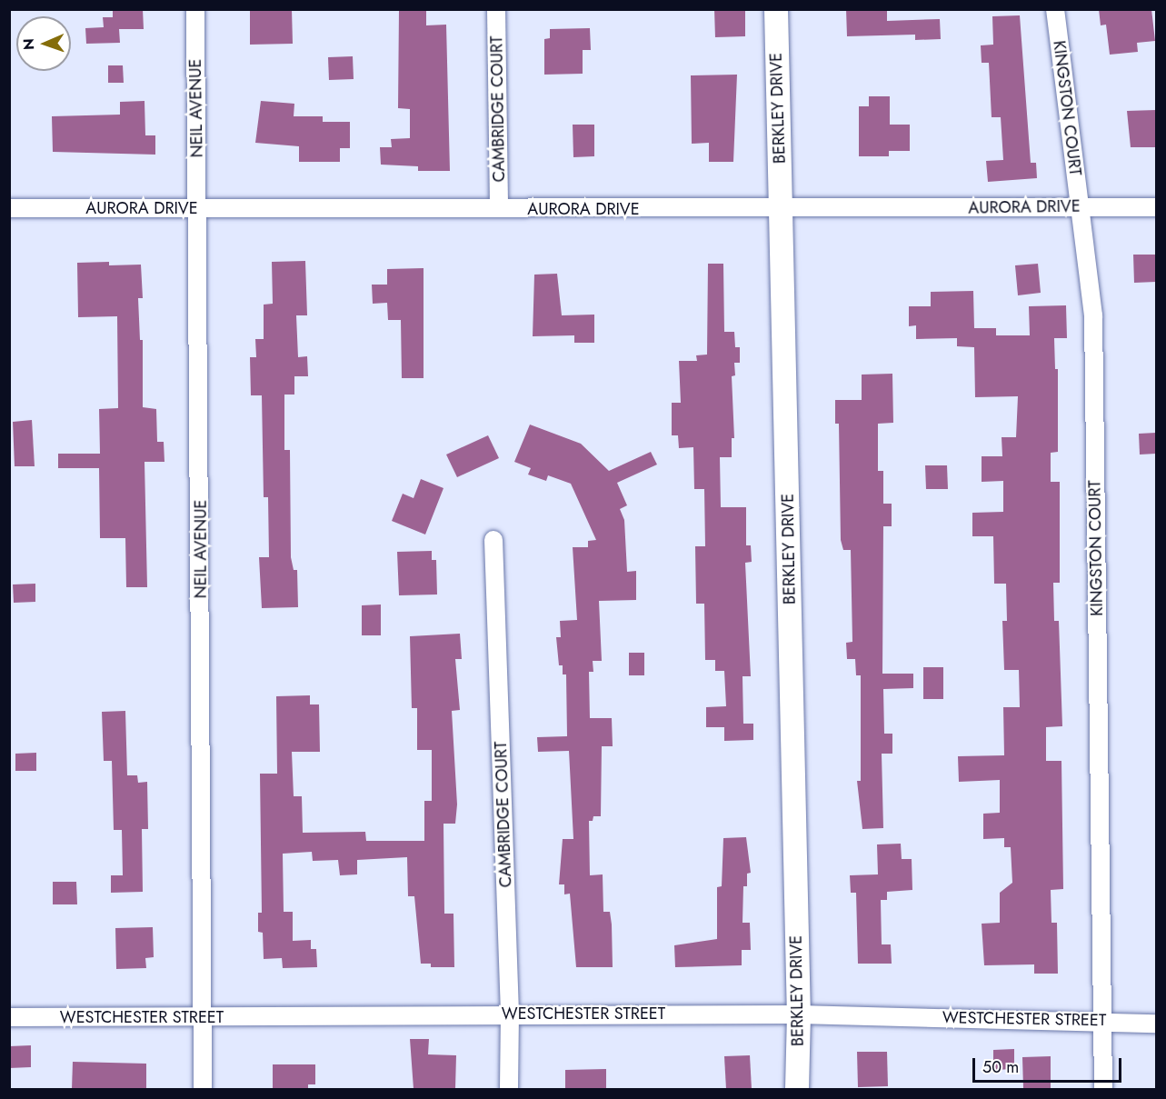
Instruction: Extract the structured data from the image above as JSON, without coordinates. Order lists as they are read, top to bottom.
{
  "streets": {
    "street": [
      "NEIL AVENUE",
      "BERKLEY DRIVE",
      "KINGSTON COURT",
      "CAMBRIDGE COURT",
      "AURORA DRIVE",
      "WESTCHESTER STREET"
    ]
  },
  "crossings": [
    ["NEIL AVENUE", "AURORA DRIVE"],
    ["NEIL AVENUE", "WESTCHESTER STREET"],
    ["BERKLEY DRIVE", "AURORA DRIVE"],
    ["BERKLEY DRIVE", "WESTCHESTER STREET"],
    ["KINGSTON COURT", "AURORA DRIVE"],
    ["KINGSTON COURT", "WESTCHESTER STREET"],
    ["CAMBRIDGE COURT", "AURORA DRIVE"],
    ["CAMBRIDGE COURT", "WESTCHESTER STREET"]
  ],
  "scale_bar": "50 m",
  "north": "left"
}
